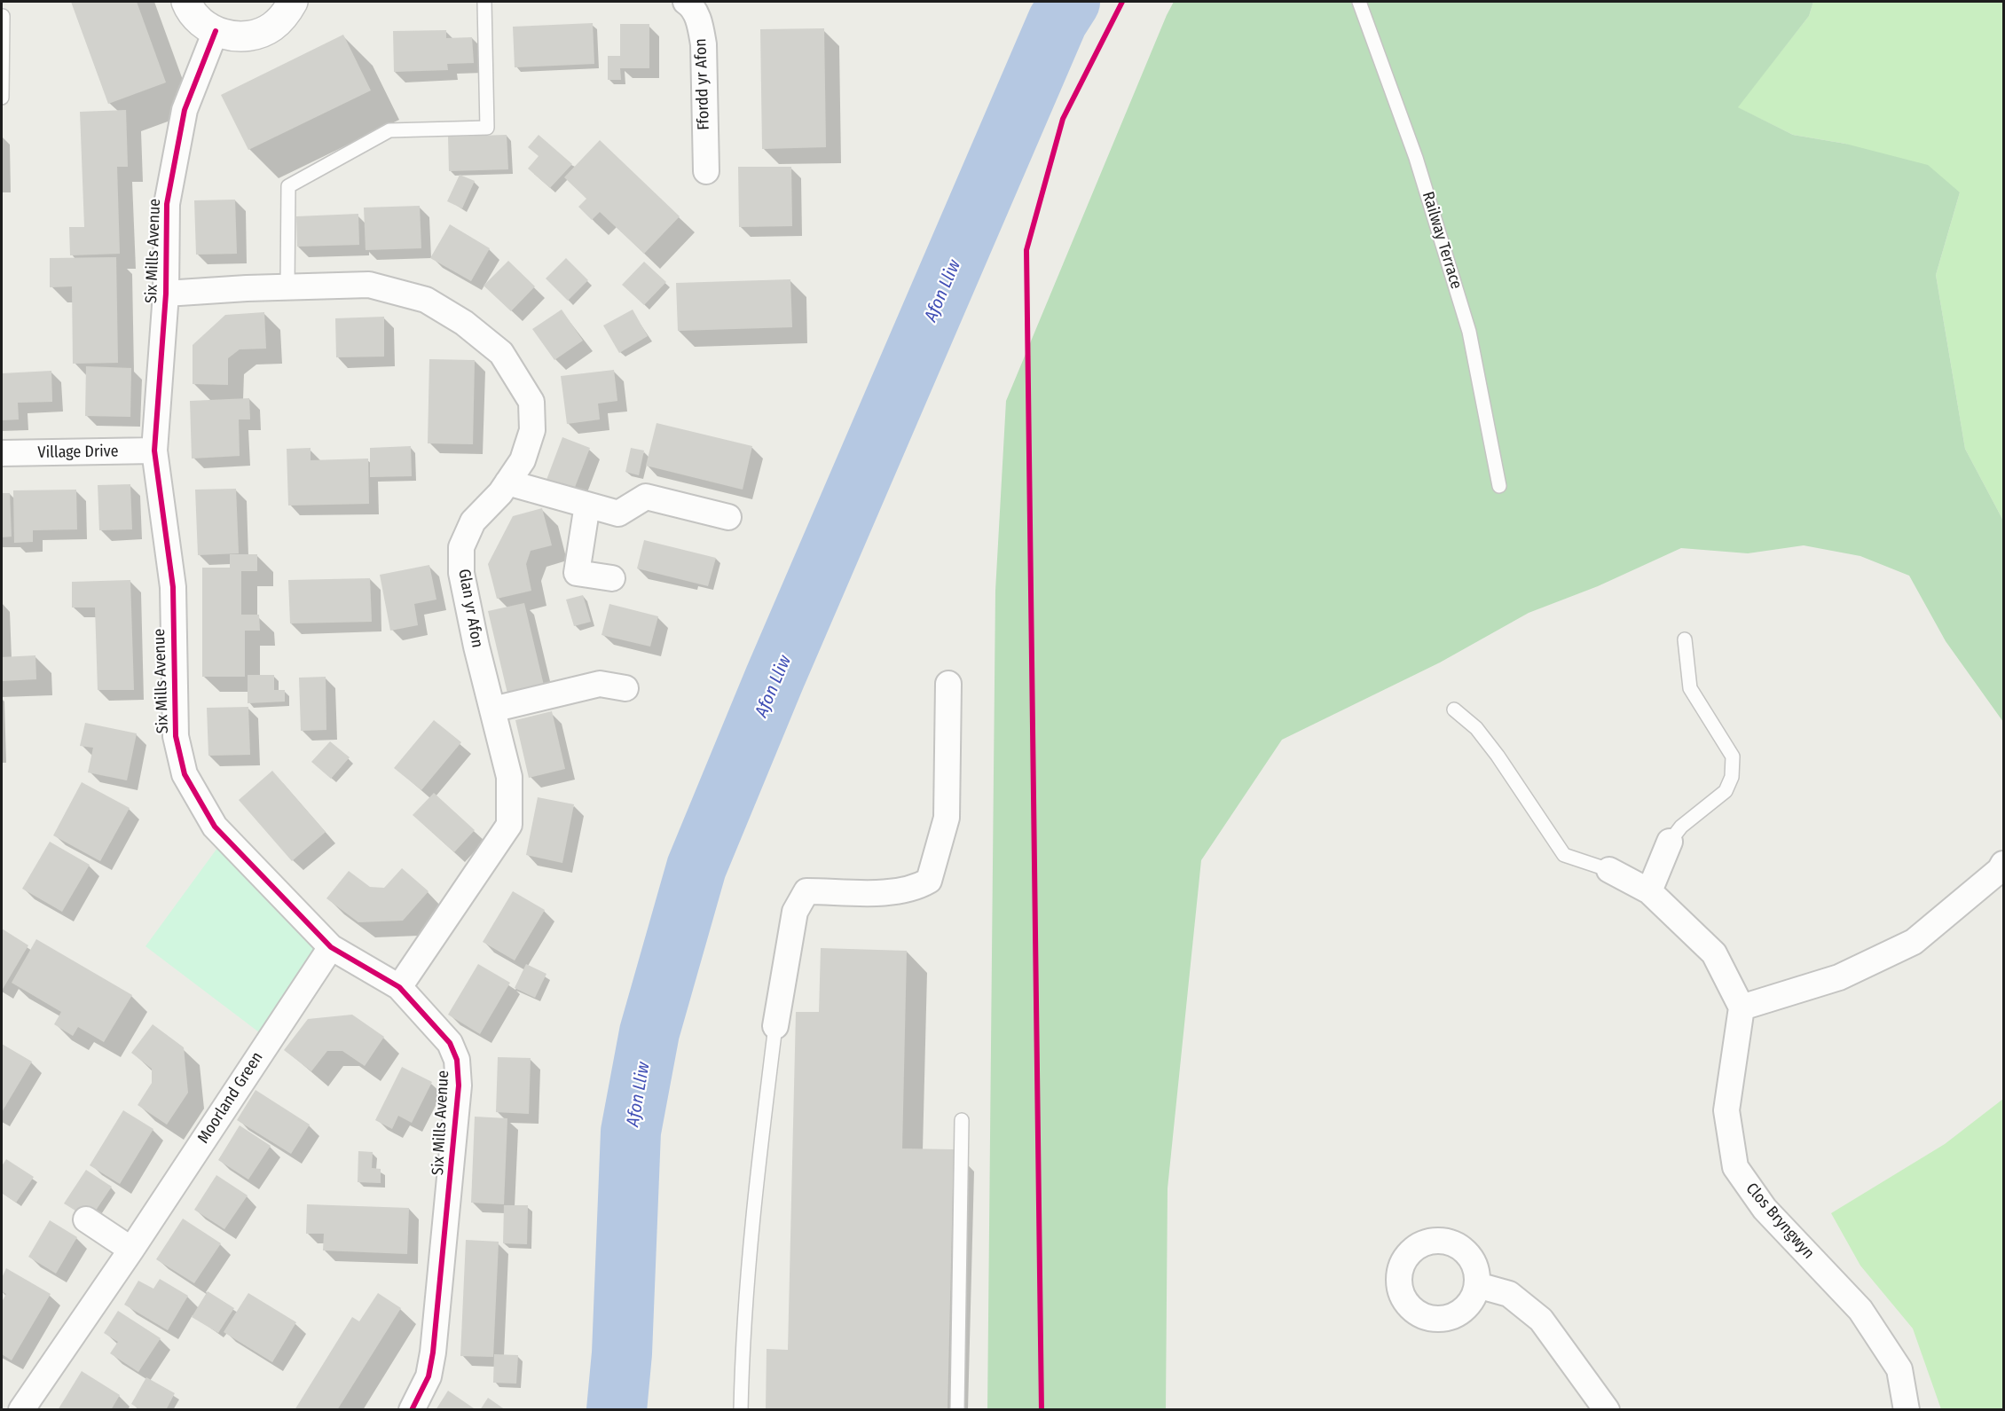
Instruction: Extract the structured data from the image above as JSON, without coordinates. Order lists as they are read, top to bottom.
{
  "streets": {
    "street": [
      "Ffordd yr Afon",
      "Six Mills Avenue",
      "Village Drive",
      "Glan yr Afon",
      "Moorland Green",
      "Clos Bryngwyn"
    ],
    "lane": ["Railway Terrace"]
  },
  "crossings": [
    ["Six Mills Avenue", "Village Drive"],
    ["Six Mills Avenue", "Glan yr Afon"],
    ["Six Mills Avenue", "Moorland Green"]
  ],
  "water": ["Afon Lliw"]
}
